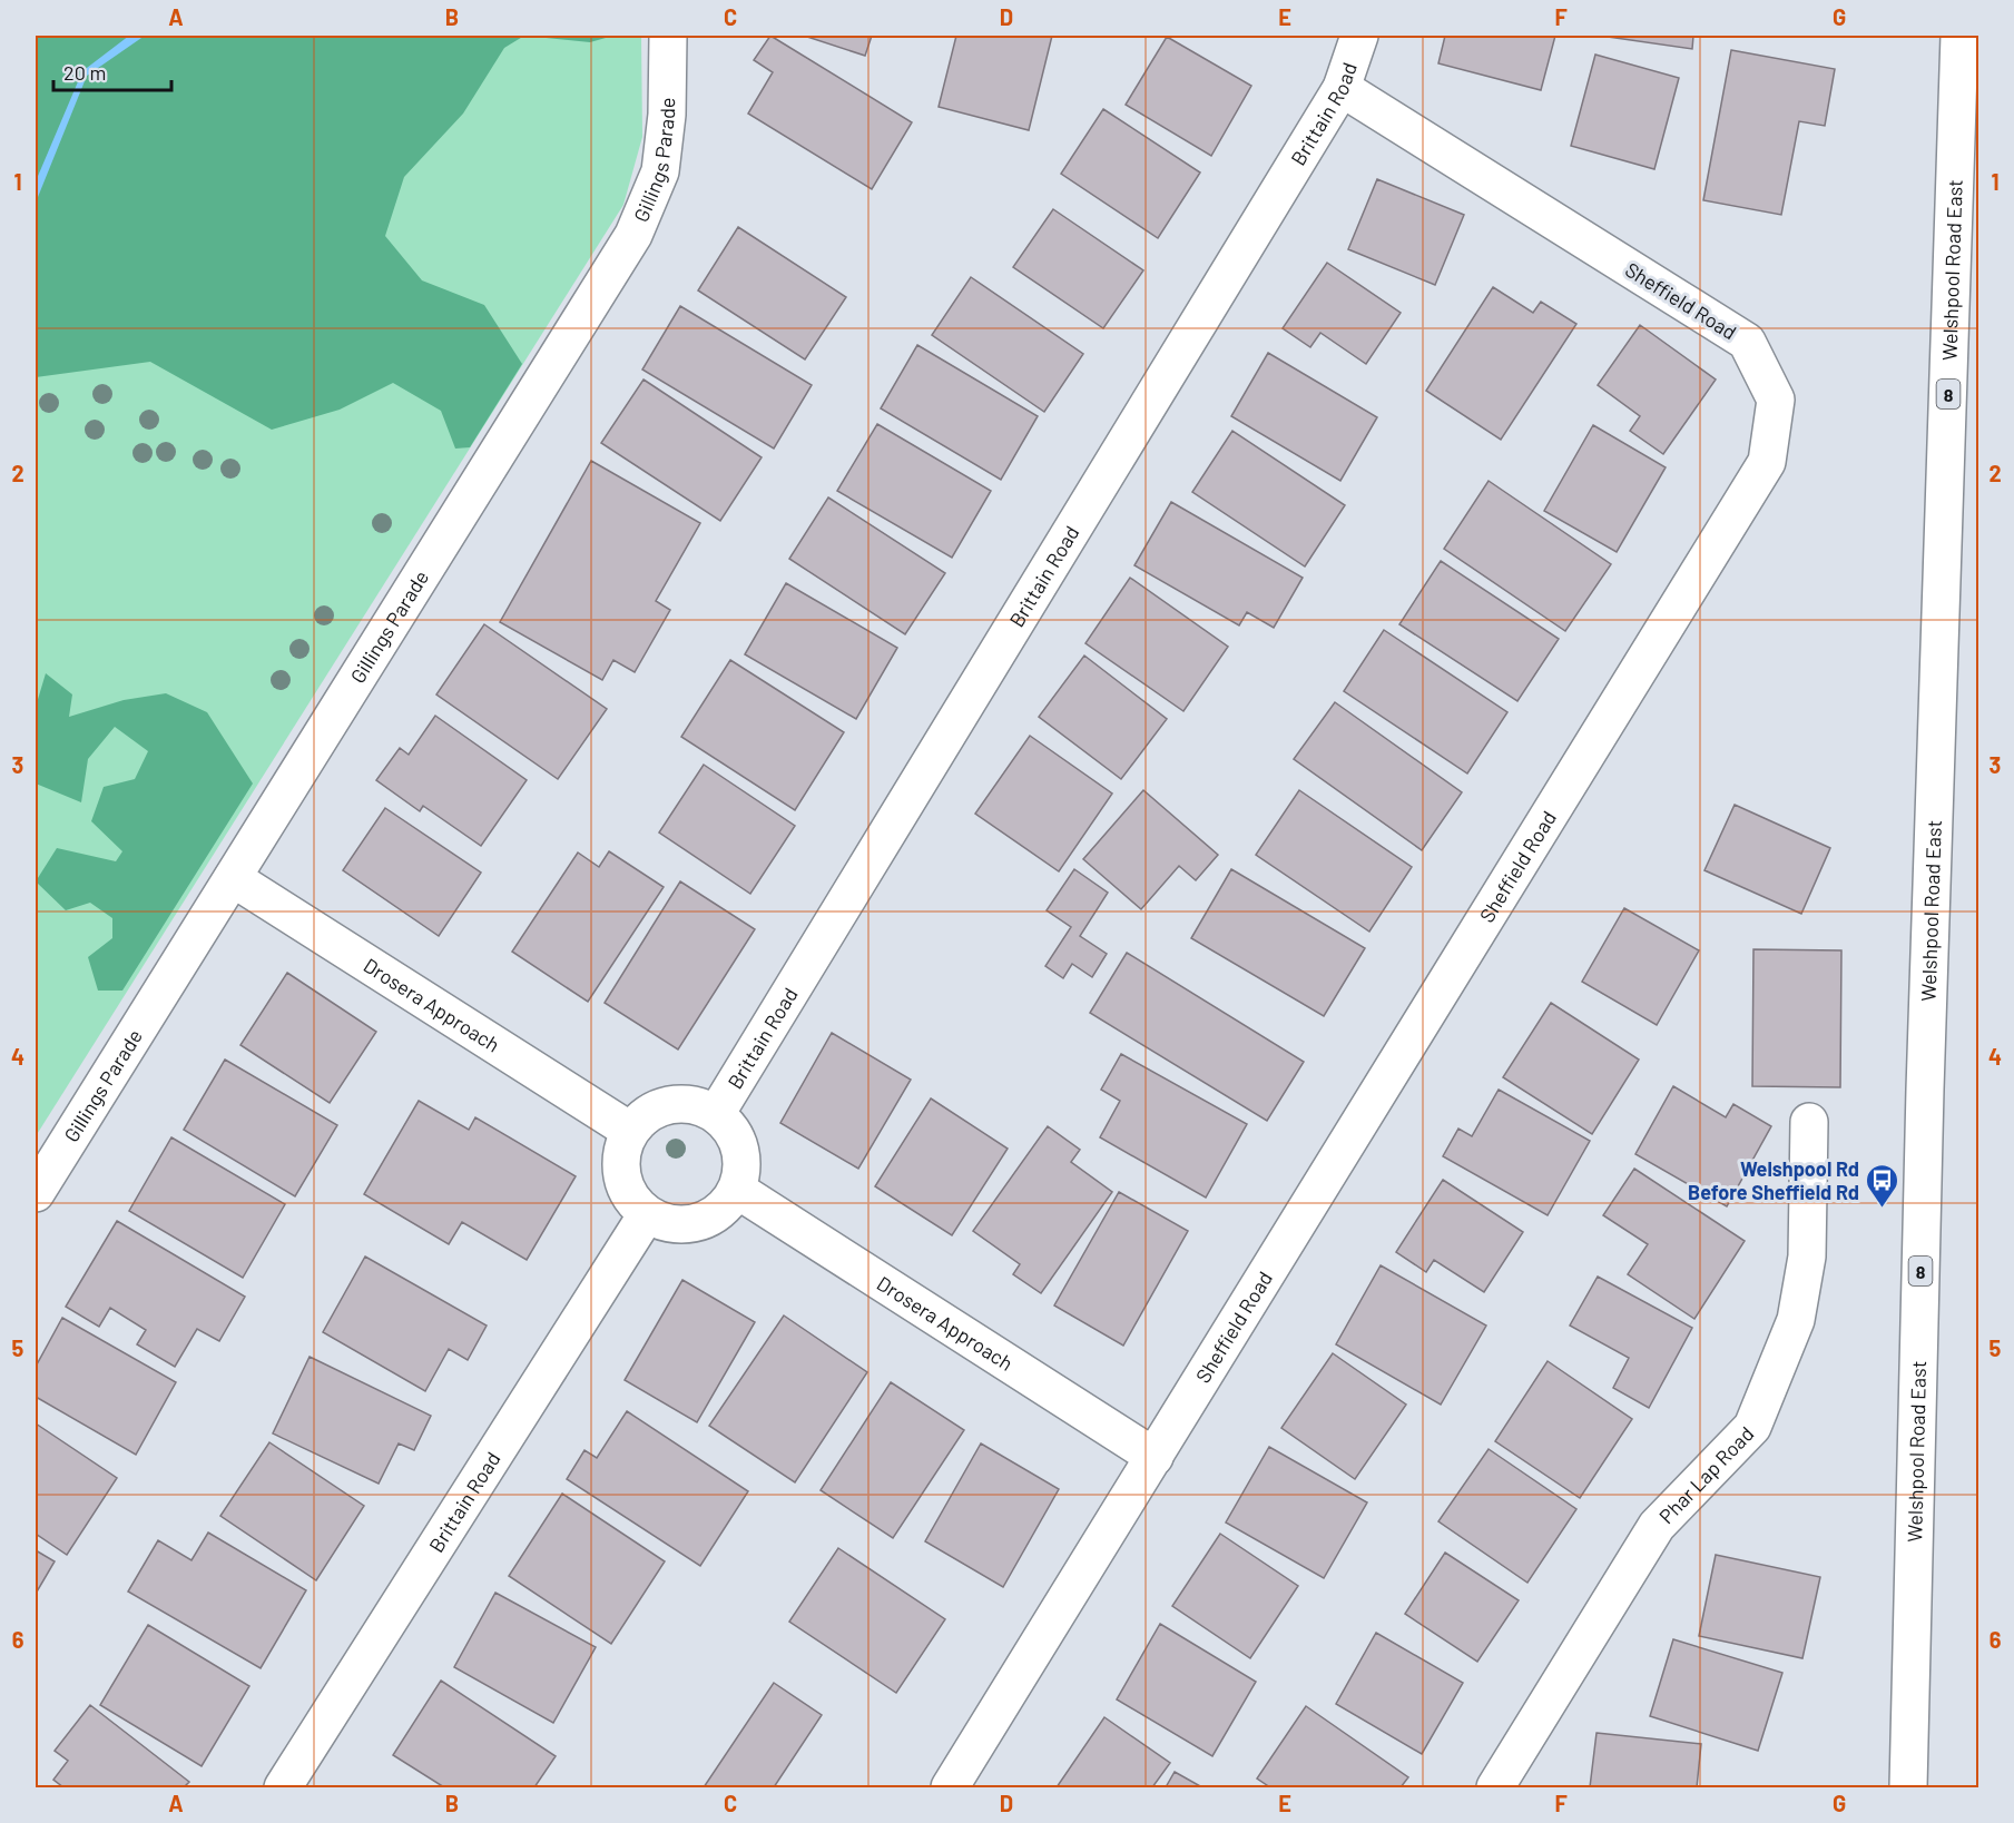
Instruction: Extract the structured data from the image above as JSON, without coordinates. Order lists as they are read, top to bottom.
{
  "streets": {
    "main road": [
      "Brittain Road",
      "Gillings Parade",
      "Welshpool Road East",
      "Sheffield Road",
      "8",
      "Drosera Approach",
      "Phar Lap Road"
    ]
  },
  "crossings": [
    ["Brittain Road", "Sheffield Road"],
    ["Brittain Road", "Drosera Approach"],
    ["Gillings Parade", "Drosera Approach"],
    ["Sheffield Road", "Drosera Approach"]
  ],
  "places": {
    "bus stop": ["Welshpool Rd Before Sheffield Rd"]
  },
  "scale_bar": "20 m",
  "grid": {
    "columns": [
      "A",
      "B",
      "C",
      "D",
      "E",
      "F",
      "G"
    ],
    "rows": [
      "1",
      "2",
      "3",
      "4",
      "5",
      "6"
    ]
  }
}
